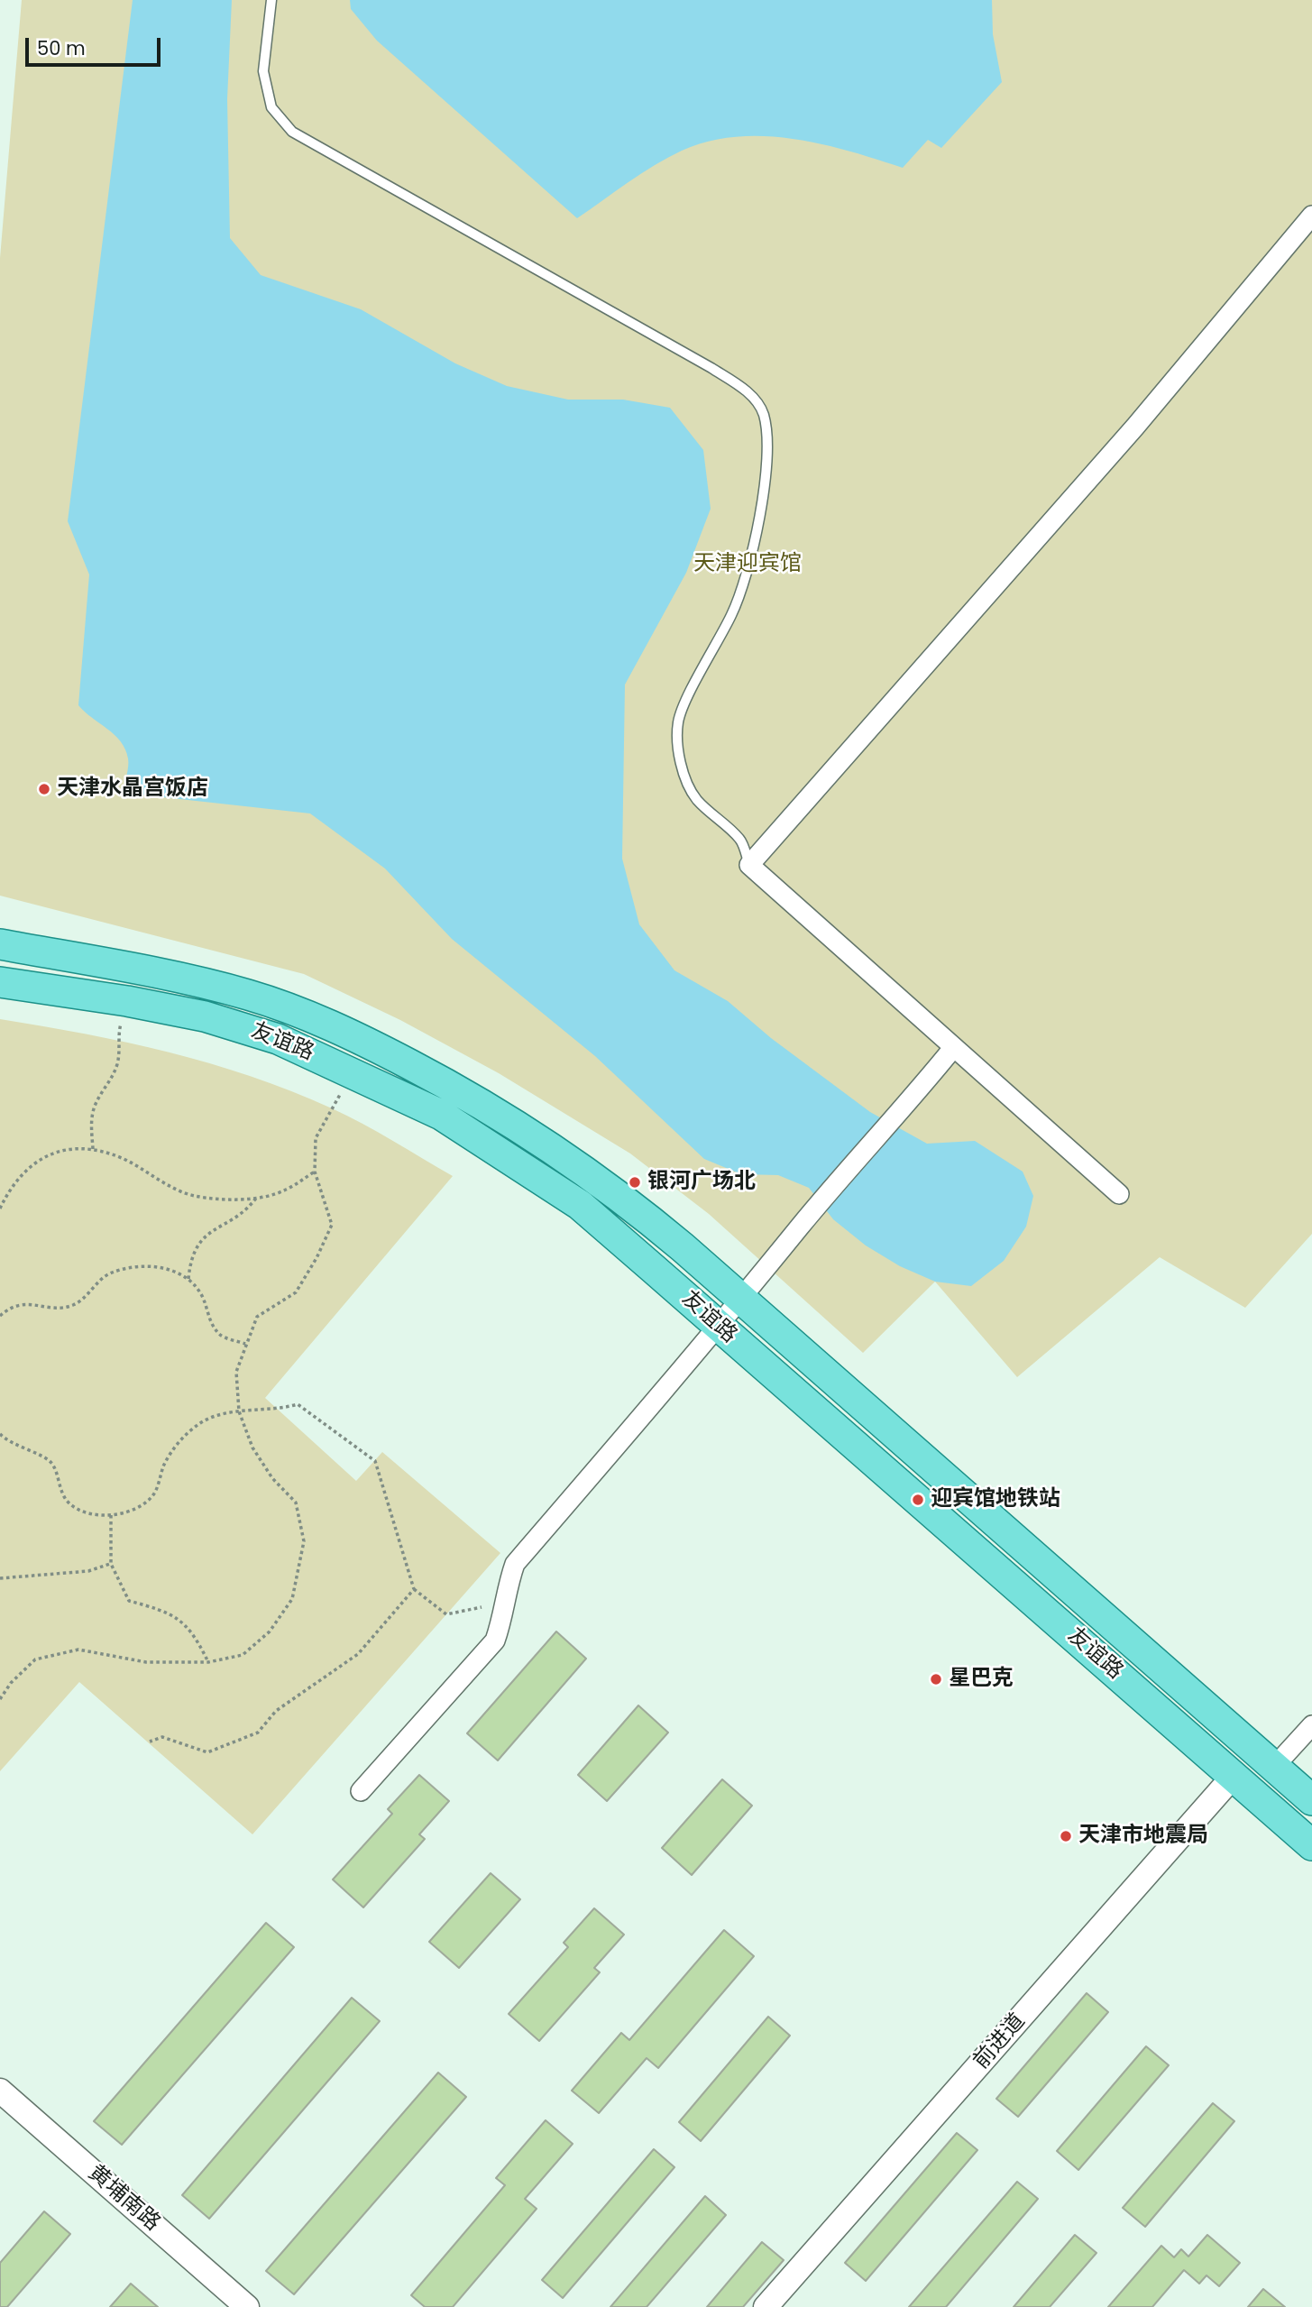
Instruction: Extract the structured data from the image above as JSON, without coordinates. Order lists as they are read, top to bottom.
{
  "streets": {
    "main road": ["友谊路"],
    "street": ["前进道", "黄埔南路"]
  },
  "crossings": [
    ["友谊路", "前进道"]
  ],
  "parks": ["天津迎宾馆"],
  "places": [
    "天津水晶宫饭店",
    "银河广场北",
    "迎宾馆地铁站",
    "星巴克",
    "天津市地震局"
  ],
  "scale_bar": "50 m"
}
